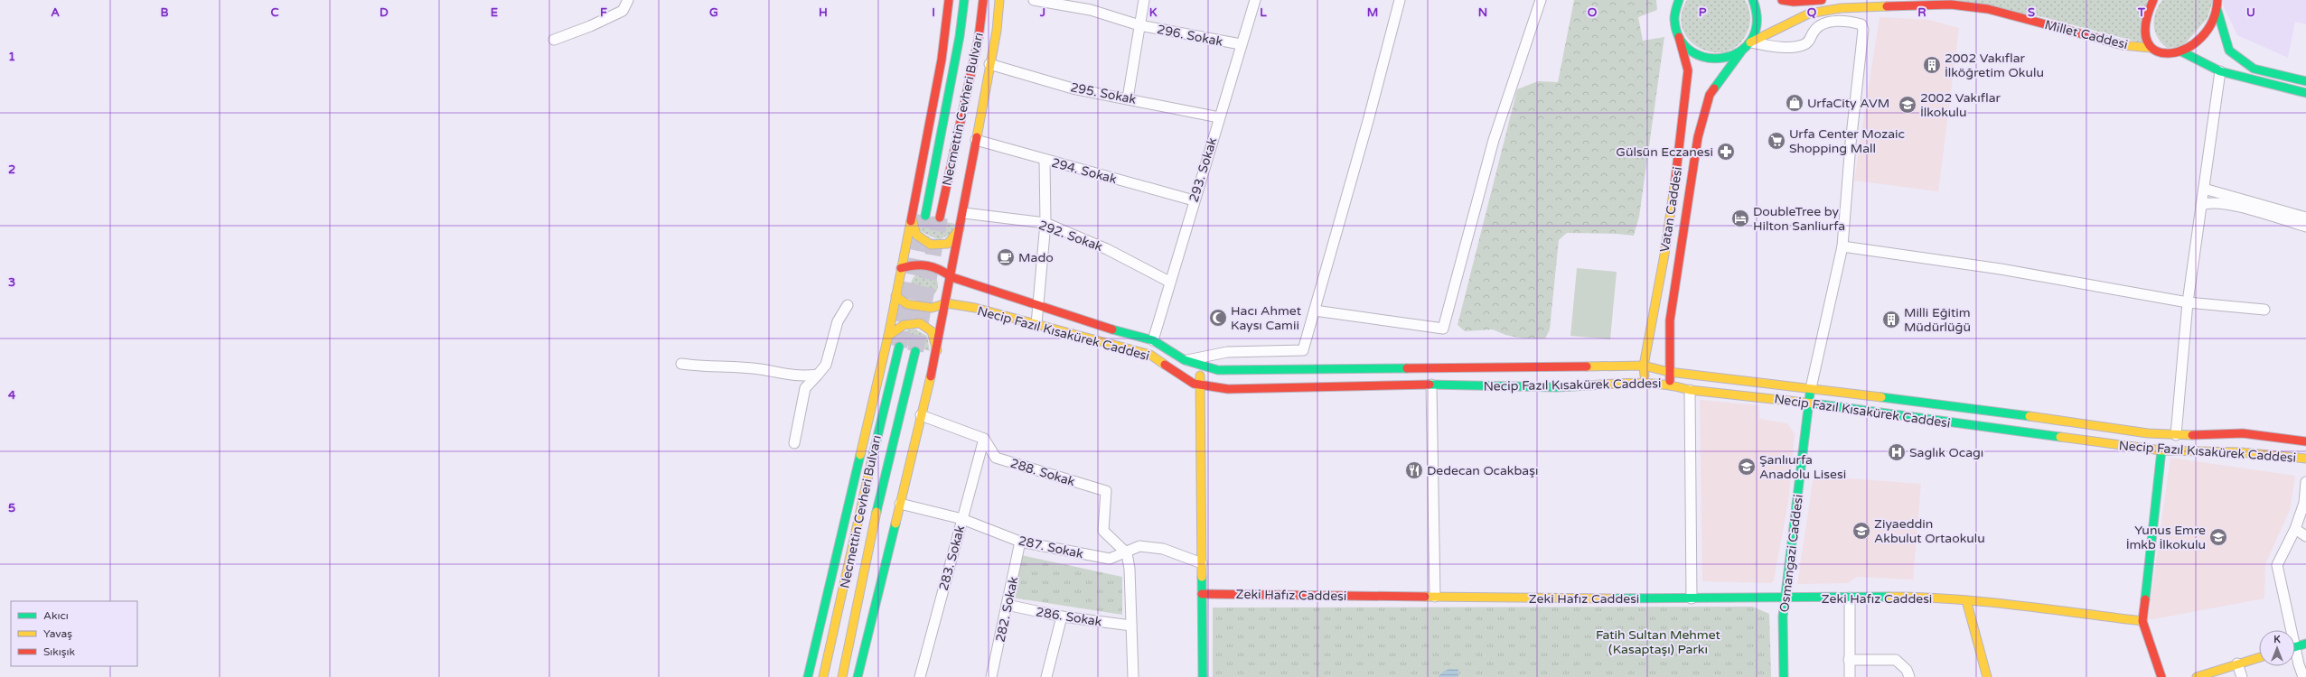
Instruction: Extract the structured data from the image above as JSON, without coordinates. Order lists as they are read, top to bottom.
{
  "streets": {
    "main road": [
      "Millet Caddesi",
      "Necmettin Cevheri Bulvarı",
      "Vatan Caddesi",
      "Necip Fazıl Kısakürek Caddesi",
      "Osmangazi Caddesi",
      "Zeki Hafız Caddesi"
    ],
    "street": [
      "296. Sokak",
      "295. Sokak",
      "293. Sokak",
      "294. Sokak",
      "292. Sokak",
      "288. Sokak",
      "287. Sokak",
      "283. Sokak",
      "282. Sokak",
      "286. Sokak"
    ]
  },
  "crossings": [
    ["296. Sokak", "293. Sokak"],
    ["295. Sokak", "293. Sokak"],
    ["293. Sokak", "294. Sokak"],
    ["293. Sokak", "292. Sokak"],
    ["293. Sokak", "Necip Fazıl Kısakürek Caddesi"],
    ["Vatan Caddesi", "Necip Fazıl Kısakürek Caddesi"],
    ["Necip Fazıl Kısakürek Caddesi", "Osmangazi Caddesi"],
    ["288. Sokak", "287. Sokak"],
    ["288. Sokak", "283. Sokak"],
    ["287. Sokak", "283. Sokak"],
    ["287. Sokak", "282. Sokak"],
    ["Osmangazi Caddesi", "Zeki Hafız Caddesi"],
    ["282. Sokak", "286. Sokak"]
  ],
  "parks": ["Fatih Sultan Mehmet (Kasaptaşı) Parkı"],
  "places": {
    "building": ["2002 Vakıflar İlköğretim Okulu", "Milli Eğitim Müdürlüğü"],
    "shop": ["UrfaCity AVM"],
    "school or university": [
      "2002 Vakıflar İlkokulu",
      "Şanlıurfa Anadolu Lisesi",
      "Ziyaeddin Akbulut Ortaokulu",
      "Yunus Emre İmkb İlkokulu"
    ],
    "supermarket": ["Urfa Center Mozaic Shopping Mall"],
    "pharmacy": ["Gülsün Eczanesi"],
    "hotel": ["DoubleTree by Hilton Sanliurfa"],
    "cafe": ["Mado"],
    "mosque": ["Hacı Ahmet Kaysı Camii"],
    "hospital": ["Saglık Ocagı"],
    "restaurant": ["Dedecan Ocakbaşı"]
  },
  "legend": ["Akıcı", "Yavaş", "Sıkışık"],
  "north": "top",
  "grid": {
    "columns": [
      "A",
      "B",
      "C",
      "D",
      "E",
      "F",
      "G",
      "H",
      "I",
      "J",
      "K",
      "L",
      "M",
      "N",
      "O",
      "P",
      "Q",
      "R",
      "S",
      "T",
      "U"
    ],
    "rows": [
      "1",
      "2",
      "3",
      "4",
      "5"
    ]
  }
}
